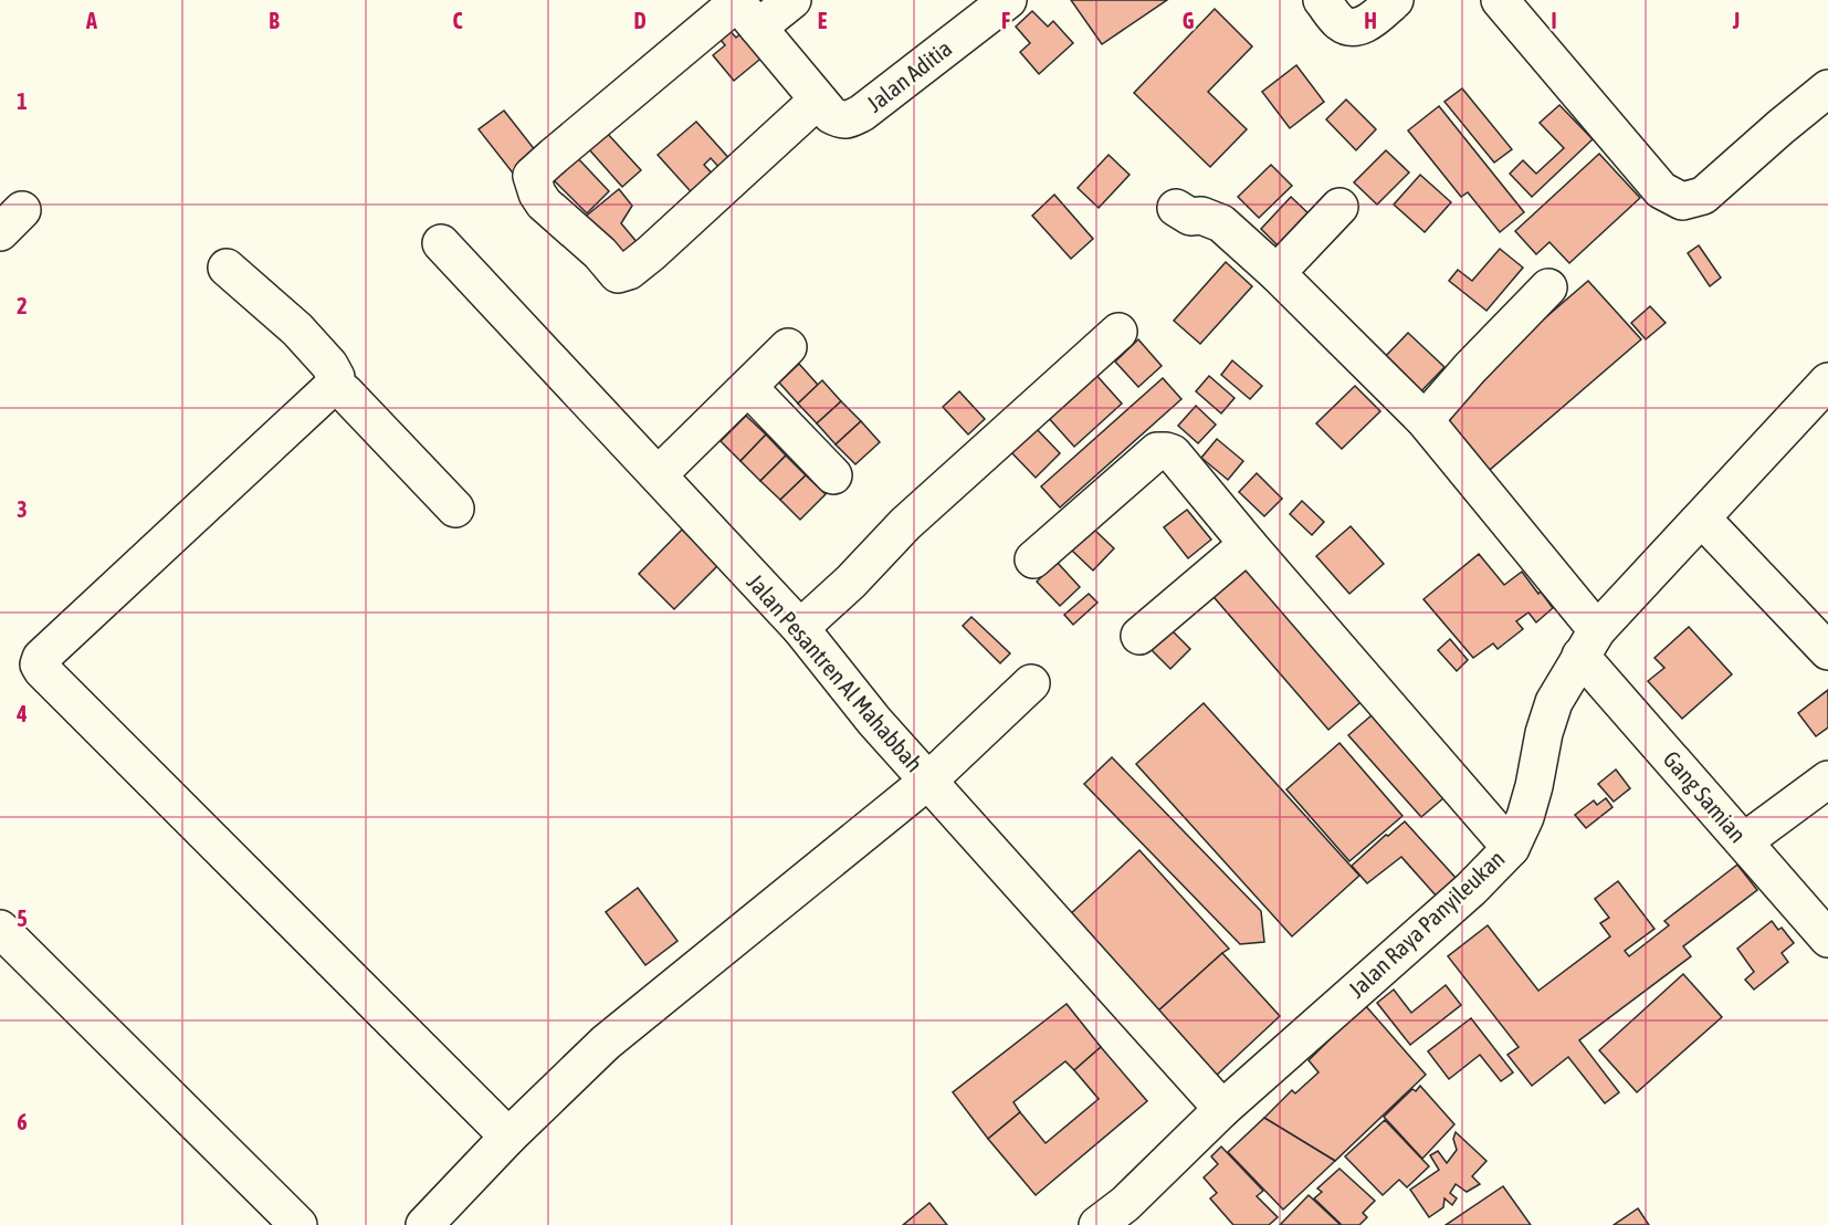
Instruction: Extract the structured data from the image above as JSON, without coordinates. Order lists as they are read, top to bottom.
{
  "streets": {
    "street": [
      "Jalan Aditia",
      "Jalan Pesantren Al Mahabbah",
      "Gang Samian",
      "Jalan Raya Panyileukan"
    ]
  },
  "crossings": [
    ["Jalan Pesantren Al Mahabbah", "Jalan Raya Panyileukan"],
    ["Gang Samian", "Jalan Raya Panyileukan"]
  ],
  "grid": {
    "columns": [
      "A",
      "B",
      "C",
      "D",
      "E",
      "F",
      "G",
      "H",
      "I",
      "J"
    ],
    "rows": [
      "1",
      "2",
      "3",
      "4",
      "5",
      "6"
    ]
  }
}
